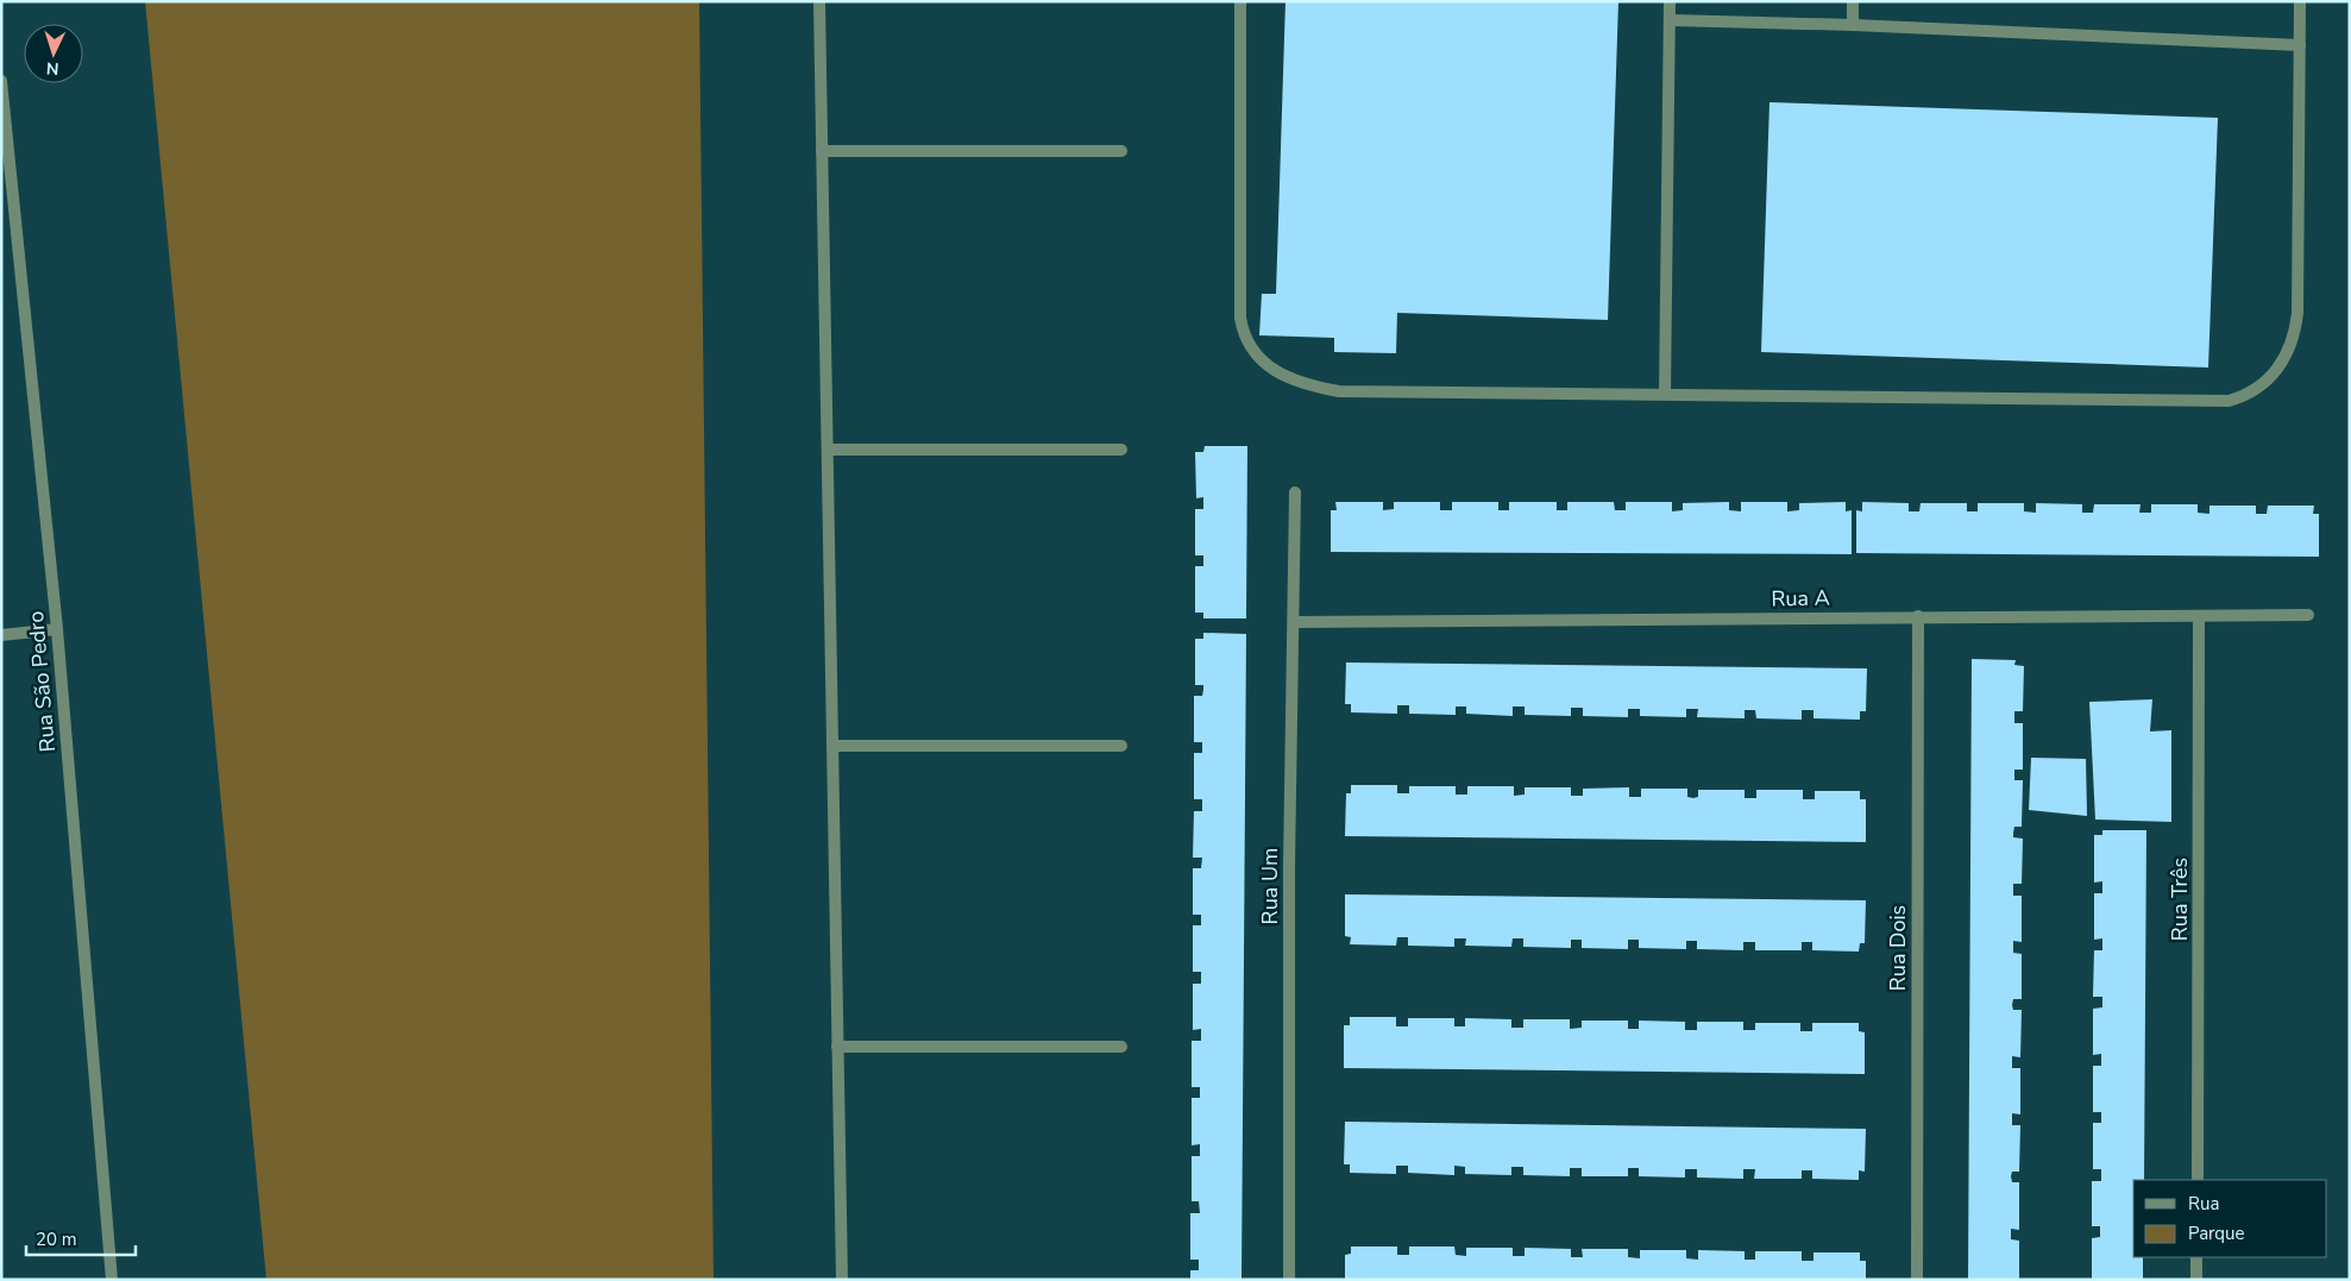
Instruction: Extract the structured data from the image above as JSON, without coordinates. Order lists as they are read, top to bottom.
{
  "streets": {
    "street": [
      "Rua A",
      "Rua São Pedro",
      "Rua Um",
      "Rua Três",
      "Rua Dois"
    ]
  },
  "crossings": [
    ["Rua A", "Rua Um"],
    ["Rua A", "Rua Três"],
    ["Rua A", "Rua Dois"]
  ],
  "legend": ["Rua", "Parque"],
  "scale_bar": "20 m",
  "north": "bottom"
}
